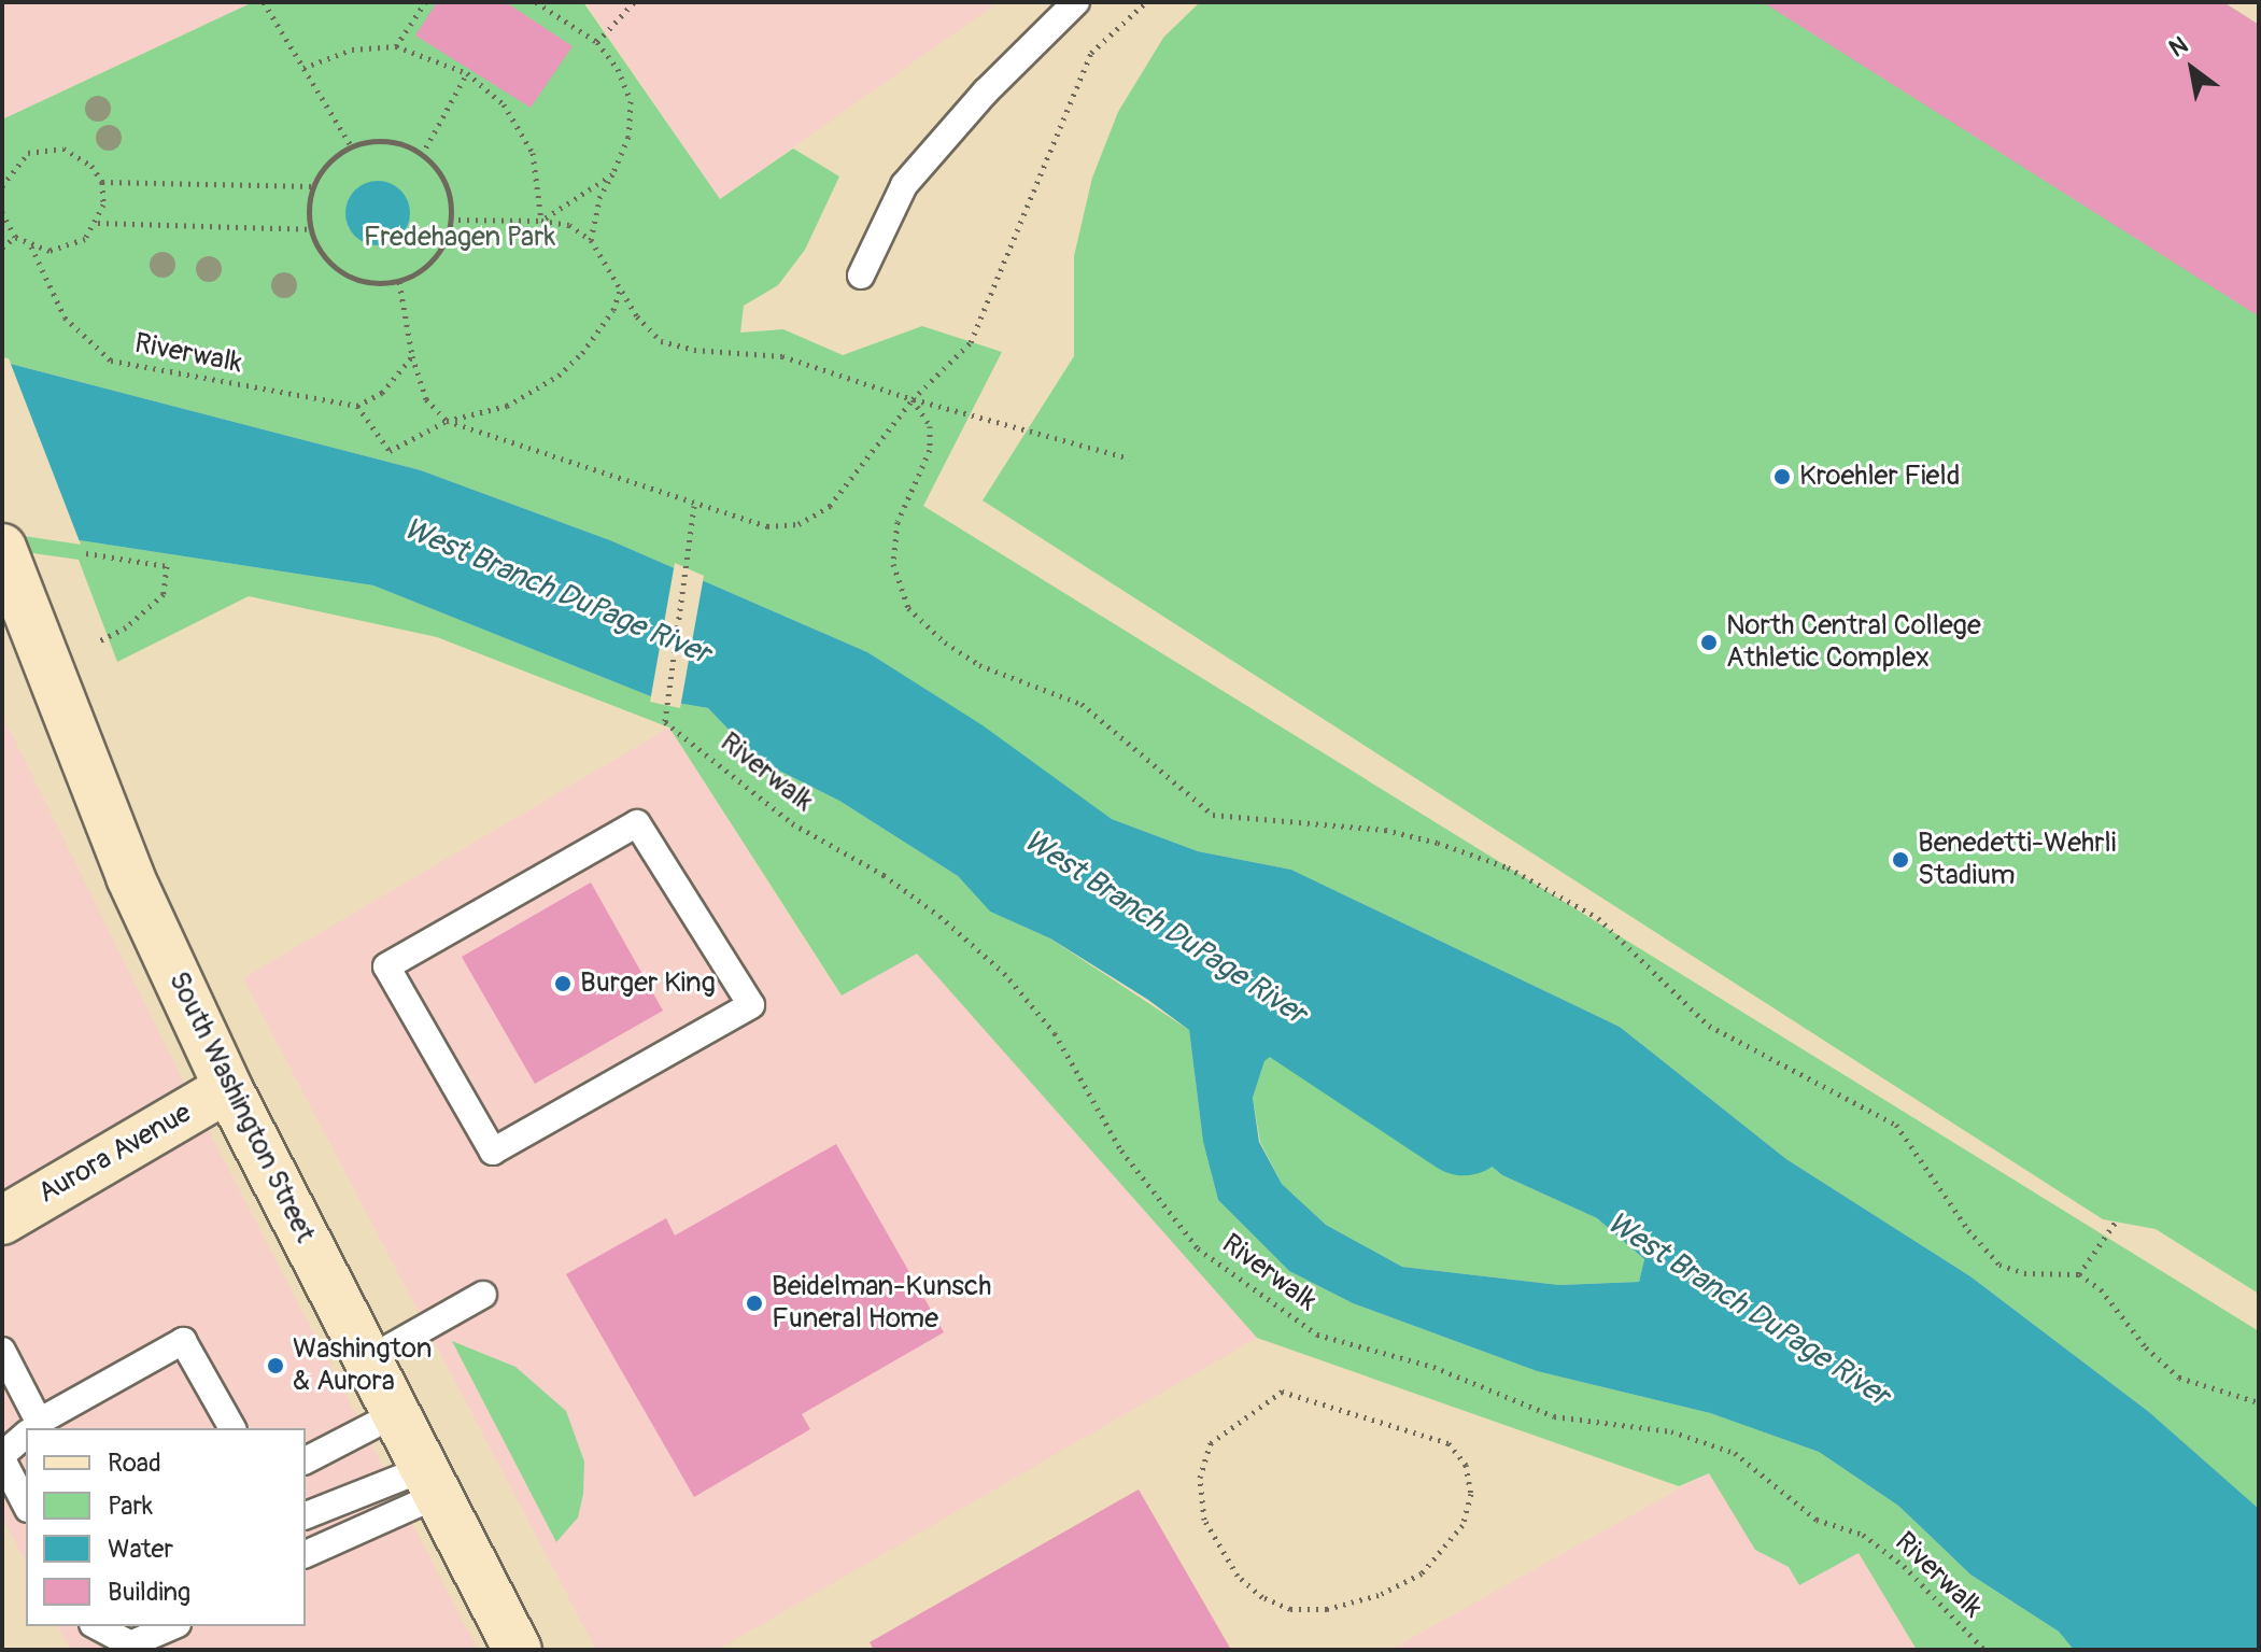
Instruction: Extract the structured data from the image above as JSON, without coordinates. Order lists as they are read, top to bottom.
{
  "streets": {
    "main road": ["South Washington Street", "Aurora Avenue"],
    "path": ["Riverwalk"]
  },
  "crossings": [
    ["South Washington Street", "Aurora Avenue"]
  ],
  "water": ["West Branch DuPage River"],
  "parks": ["Fredehagen Park"],
  "places": [
    "Kroehler Field",
    "North Central College Athletic Complex",
    "Benedetti-Wehrli Stadium",
    "Burger King",
    "Beidelman-Kunsch Funeral Home",
    "Washington & Aurora"
  ],
  "legend": [
    "Road",
    "Park",
    "Water",
    "Building"
  ],
  "north": "top left"
}
